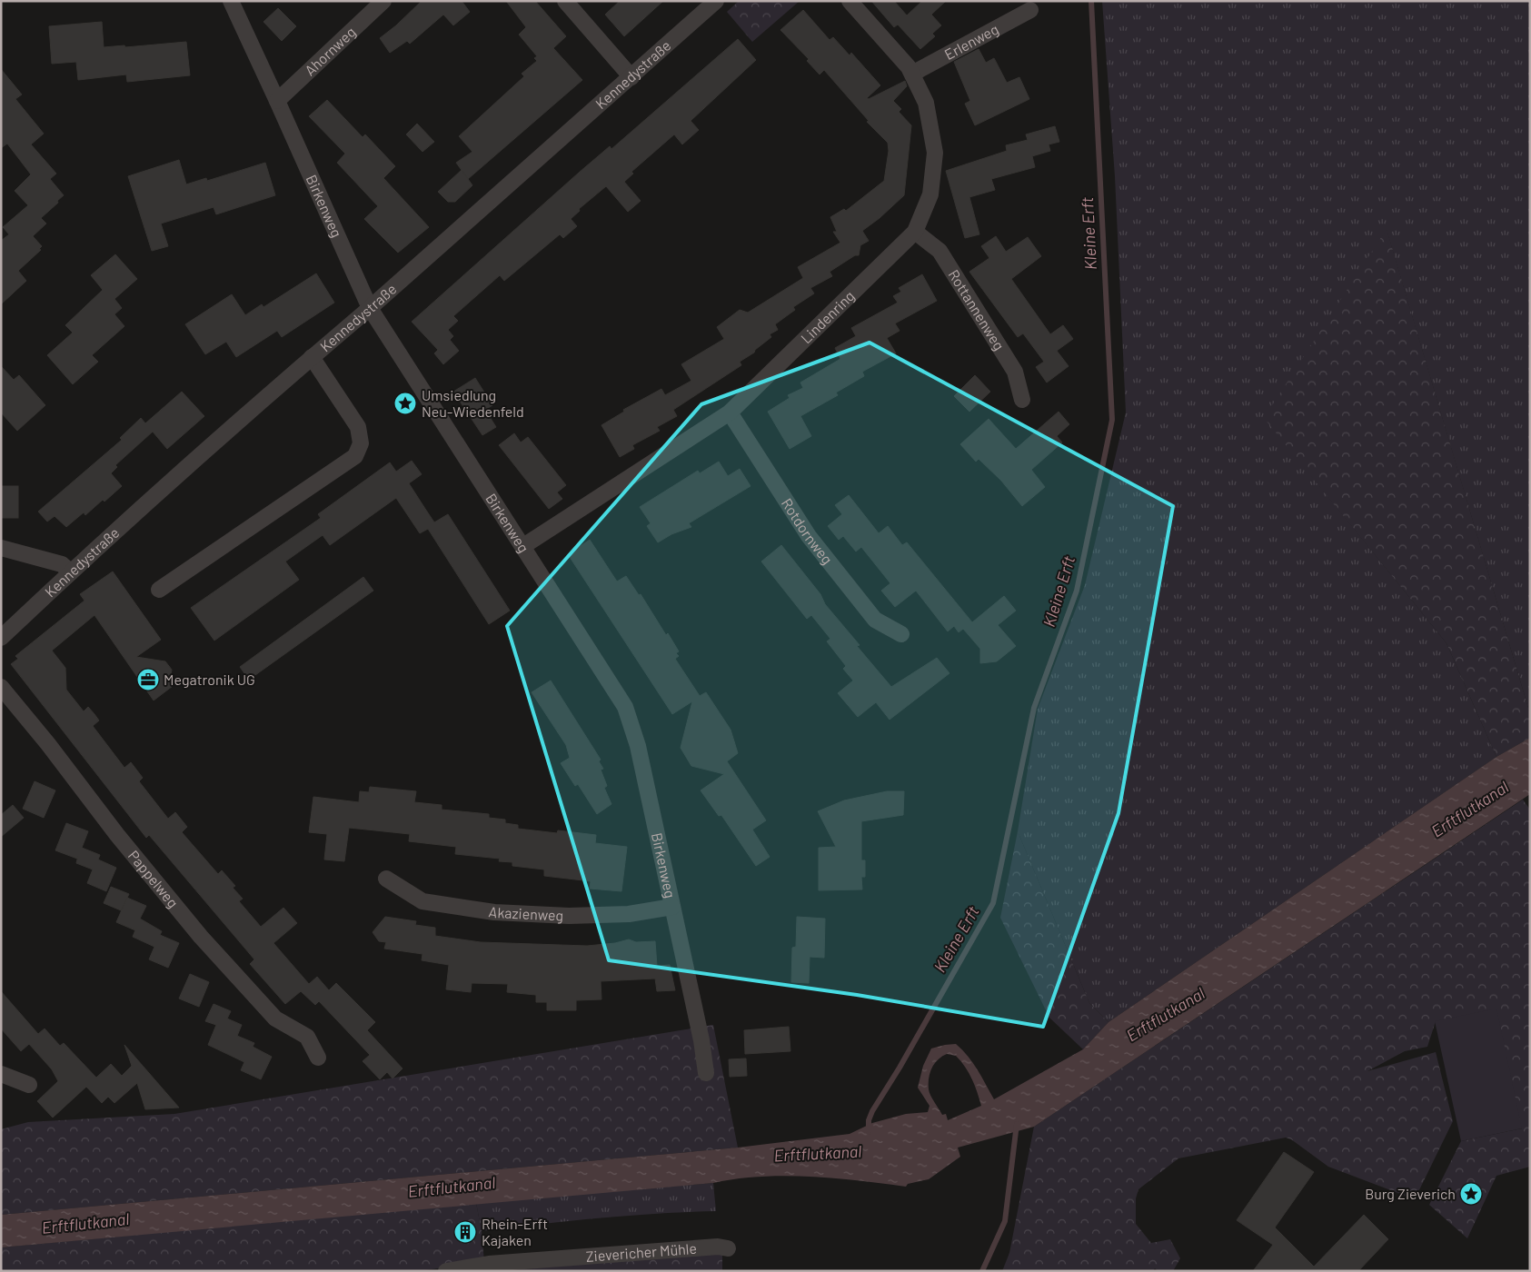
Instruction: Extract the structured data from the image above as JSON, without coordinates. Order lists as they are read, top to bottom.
{
  "streets": {
    "street": [
      "Erlenweg",
      "Ahornweg",
      "Kennedystraße",
      "Birkenweg",
      "Rottannenweg",
      "Lindenring",
      "Rotdornweg",
      "Pappelweg",
      "Akazienweg",
      "Zievericher Mühle"
    ]
  },
  "crossings": [
    ["Erlenweg", "Lindenring"],
    ["Ahornweg", "Birkenweg"],
    ["Kennedystraße", "Birkenweg"],
    ["Birkenweg", "Lindenring"],
    ["Birkenweg", "Akazienweg"],
    ["Rottannenweg", "Lindenring"],
    ["Lindenring", "Rotdornweg"]
  ],
  "water": ["Kleine Erft", "Erftflutkanal"],
  "places": {
    "place": ["Umsiedlung Neu-Wiedenfeld", "Burg Zieverich"],
    "office": ["Megatronik UG"],
    "building": ["Rhein-Erft Kajaken"]
  }
}
